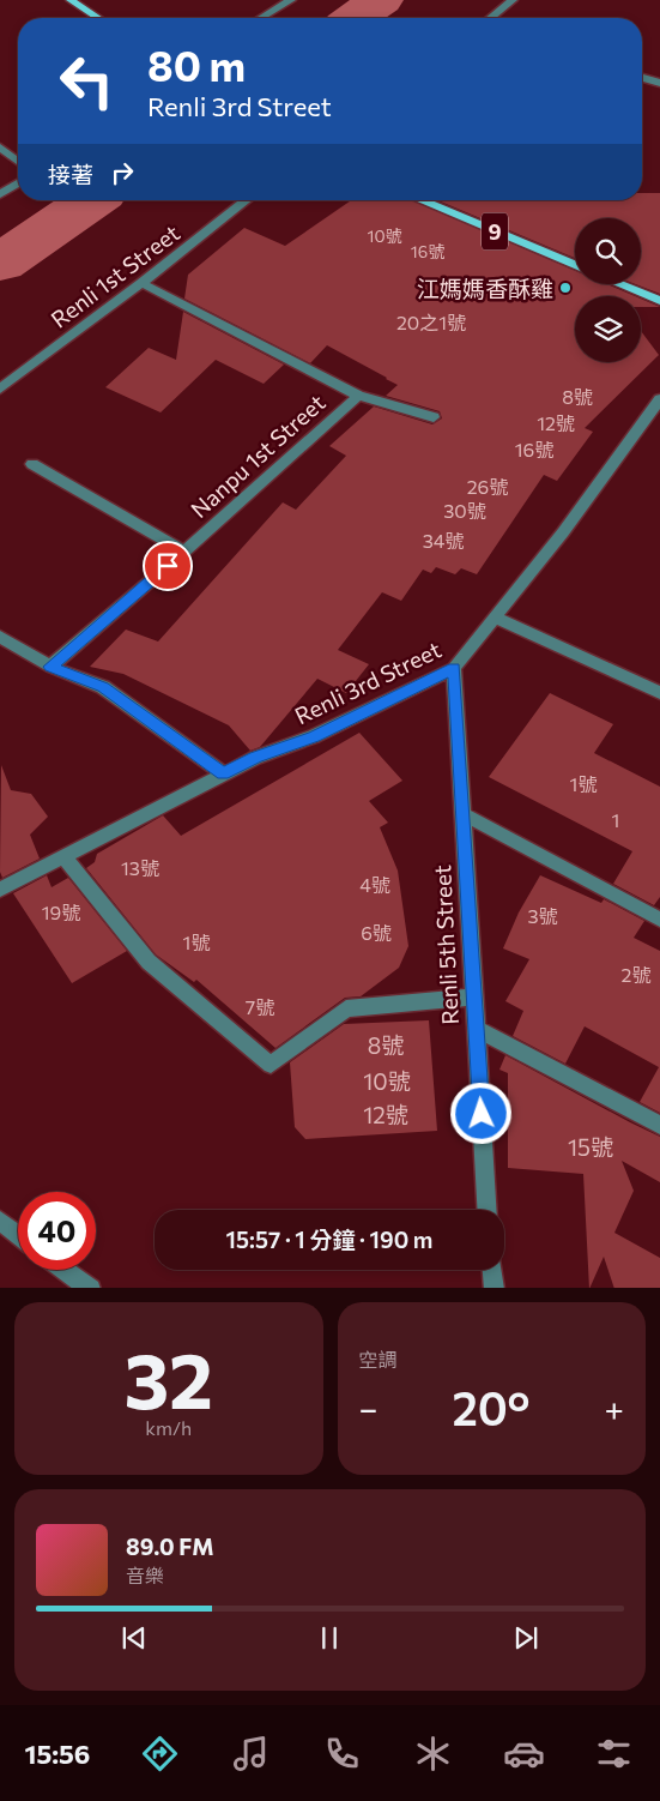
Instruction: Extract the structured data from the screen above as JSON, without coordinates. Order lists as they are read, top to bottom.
{
  "streets": {
    "main road": ["9"],
    "street": [
      "Renli 1st Street",
      "Nanpu 1st Street",
      "Renli 3rd Street",
      "Renli 5th Street"
    ]
  },
  "crossings": [
    ["Renli 1st Street", "Nanpu 1st Street"],
    ["Renli 3rd Street", "Renli 5th Street"]
  ],
  "places": ["江媽媽香酥雞"],
  "house_numbers": [
    "10號",
    "16號",
    "20之1號",
    "8號",
    "12號",
    "16號",
    "26號",
    "30號",
    "34號",
    "1號",
    "1",
    "13號",
    "4號",
    "19號",
    "3號",
    "6號",
    "1號",
    "2號",
    "7號",
    "8號",
    "10號",
    "12號",
    "15號"
  ],
  "page": {
    "turn": ["80 m", "Renli 3rd Street"],
    "then": "接著",
    "limit": "40",
    "trip": "15:57 · 1 分鐘 · 190 m",
    "tile": [
      ["32", "km/h"],
      "空調"
    ],
    "heat": ["−", "20°", "+"],
    "song": ["89.0 FM", "音樂"],
    "tabs": "15:56"
  }
}
